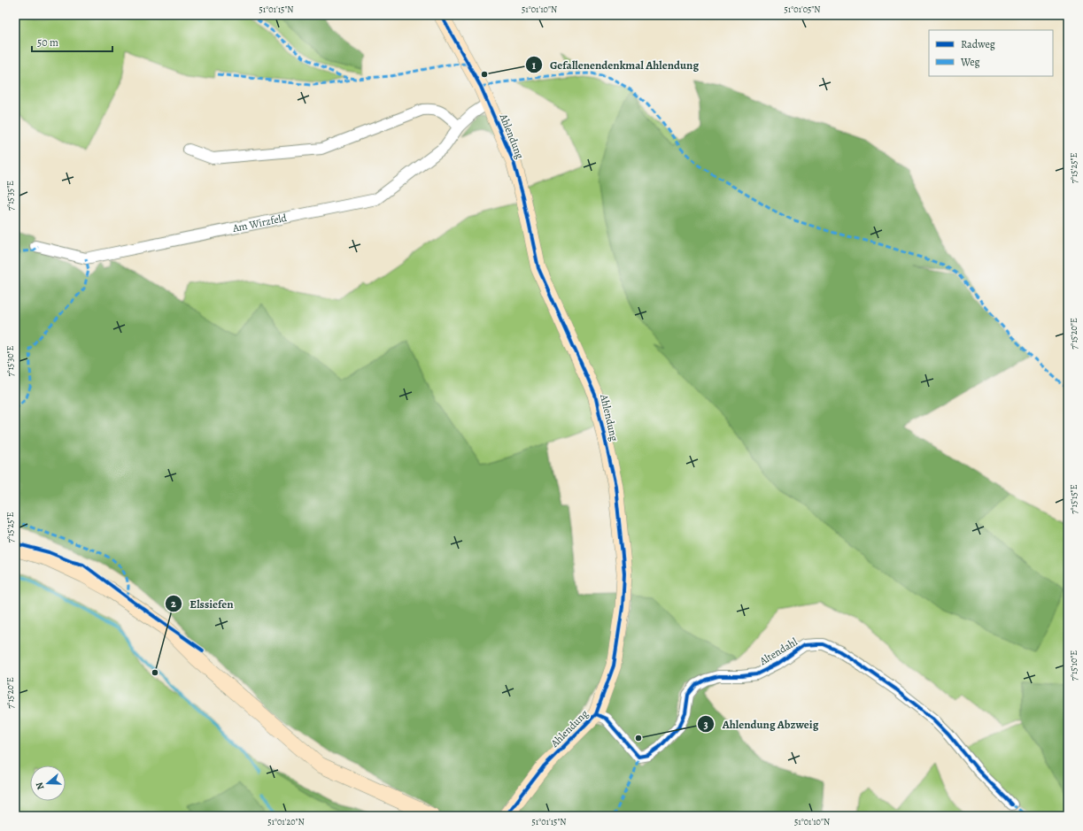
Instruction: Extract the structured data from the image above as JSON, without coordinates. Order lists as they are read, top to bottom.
{
  "streets": {
    "street": ["Ahlendung", "Am Wirzfeld", "Altendahl"]
  },
  "crossings": [
    ["Ahlendung", "Am Wirzfeld"],
    ["Ahlendung", "Altendahl"]
  ],
  "places": ["Gefallenendenkmal Ahlendung", "Elssiefen", "Ahlendung Abzweig"],
  "legend": ["Radweg", "Weg"],
  "scale_bar": "50 m",
  "north": "left",
  "coordinates": [
    "51°01'15\"N",
    "51°01'10\"N",
    "51°01'05\"N",
    "7°15'25\"E",
    "7°15'35\"E",
    "7°15'20\"E",
    "7°15'30\"E",
    "7°15'15\"E",
    "7°15'10\"E",
    "51°01'20\"N"
  ]
}
